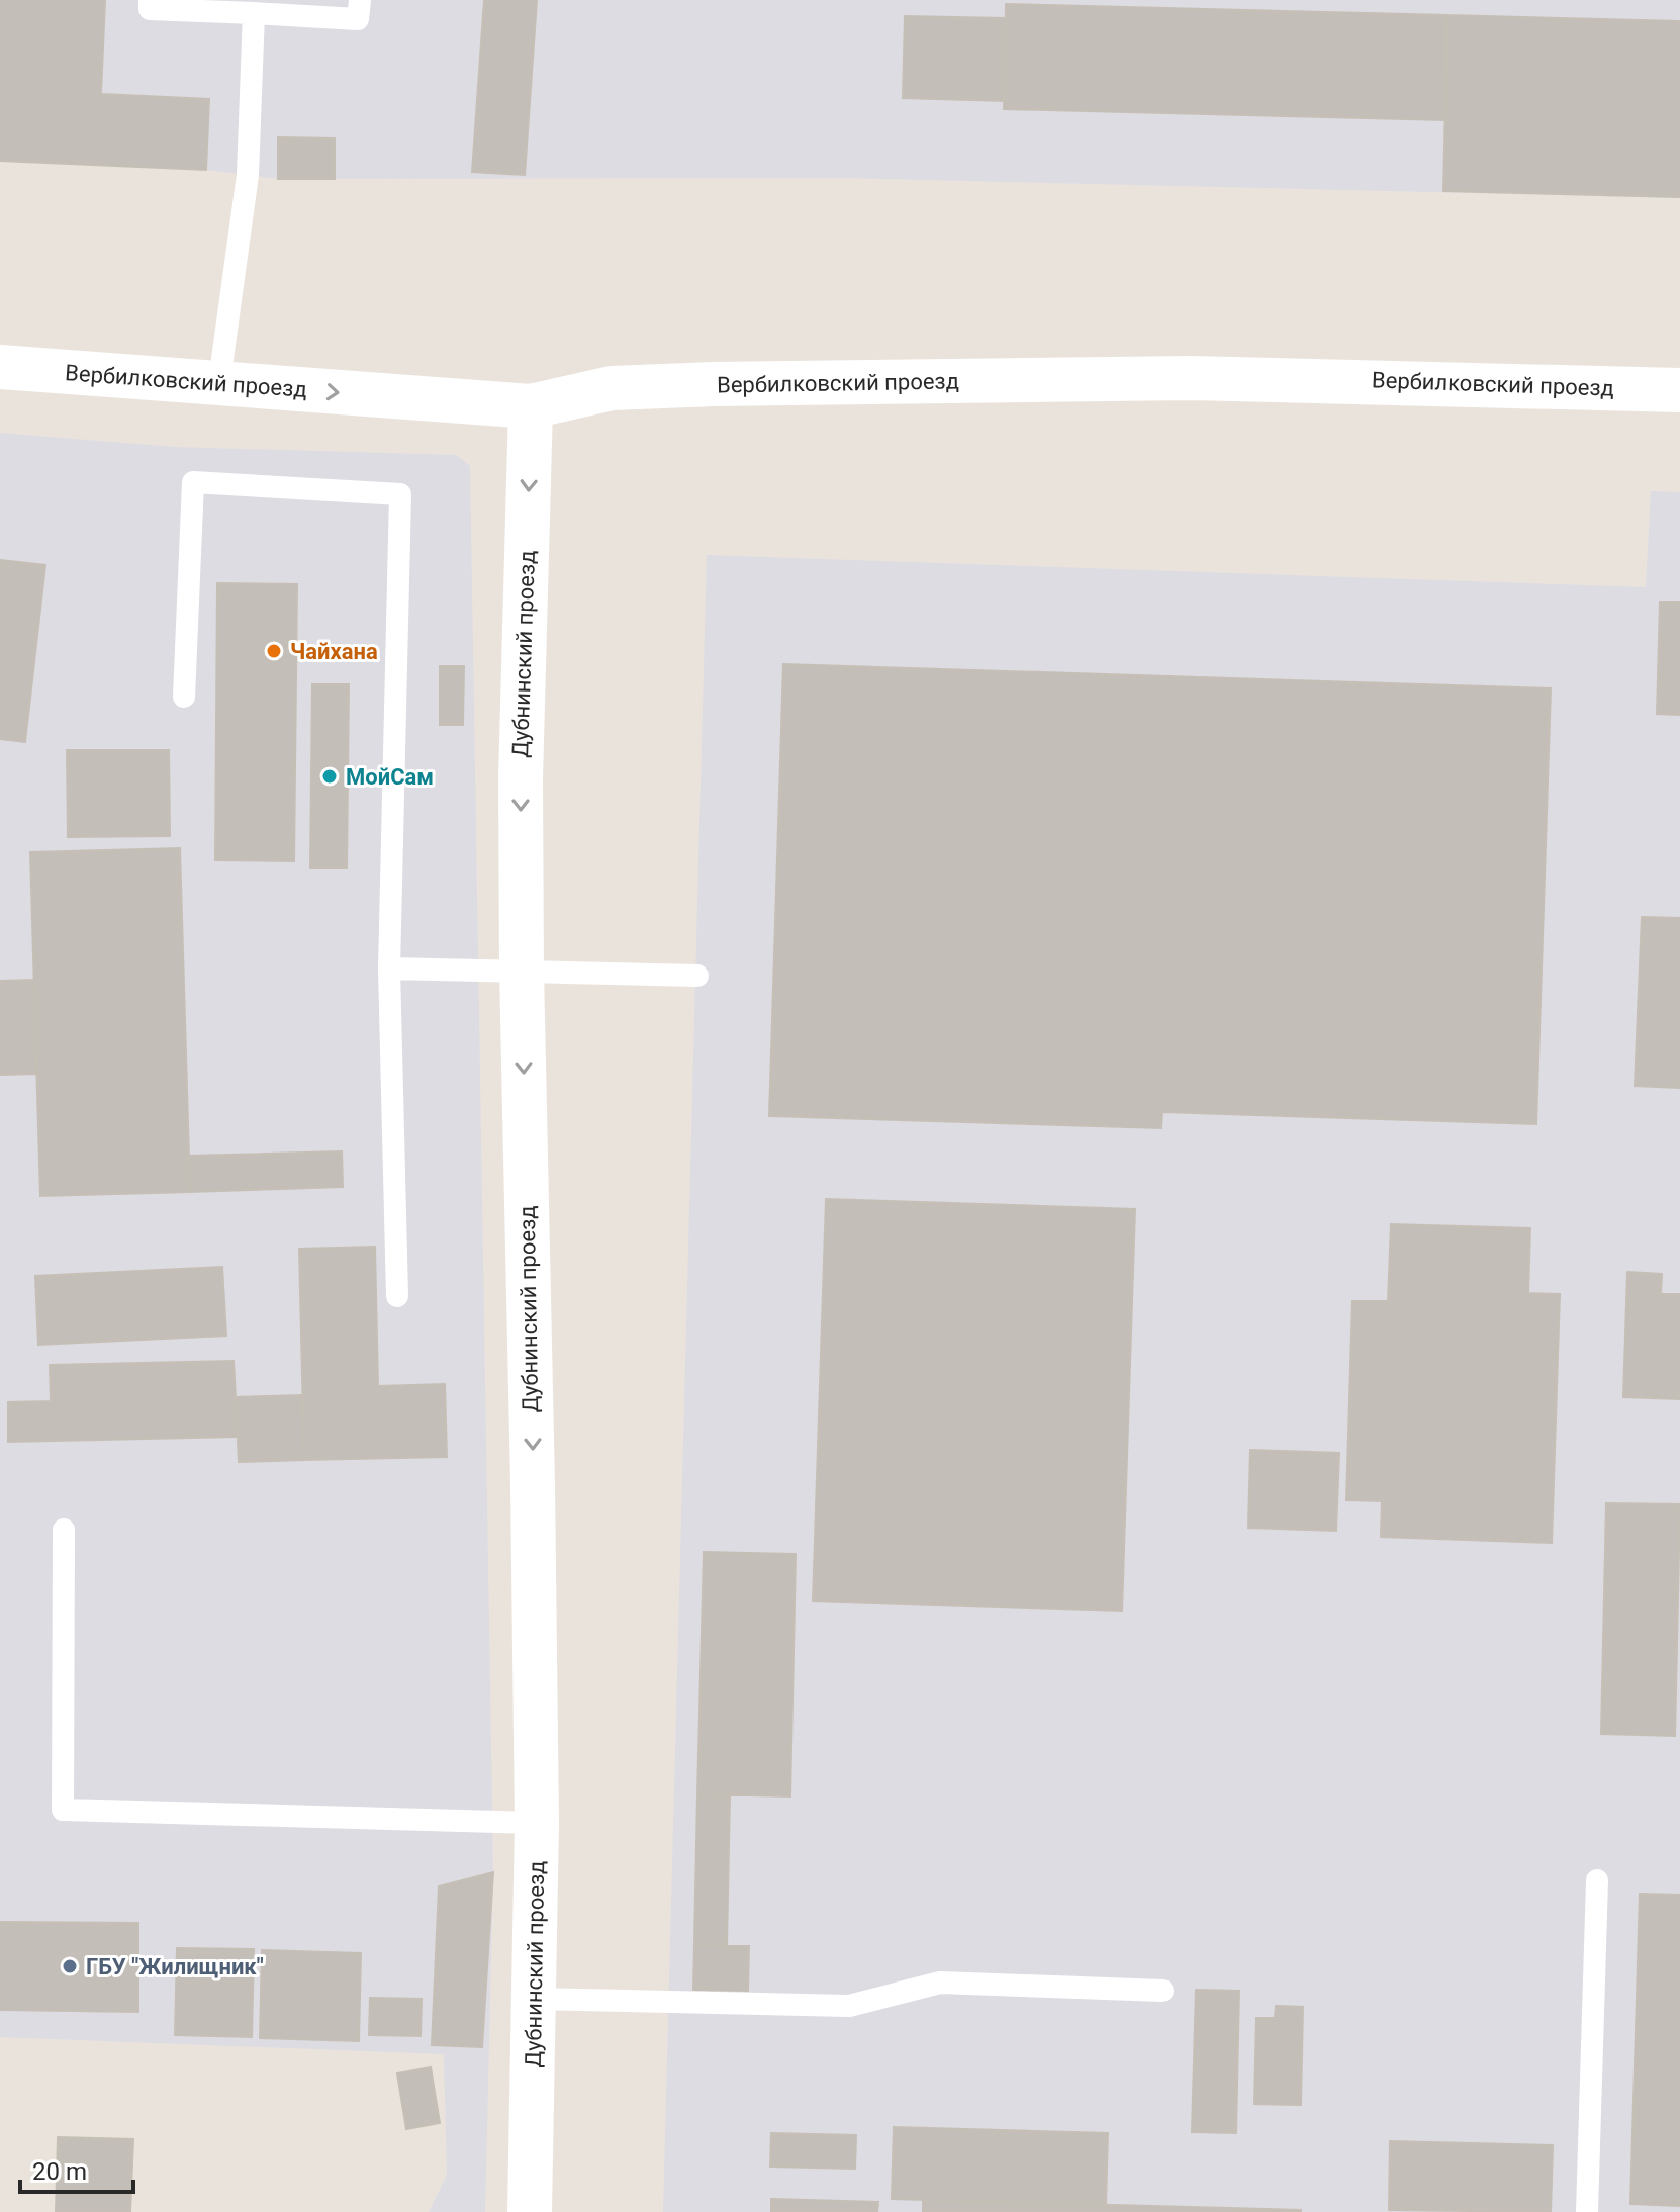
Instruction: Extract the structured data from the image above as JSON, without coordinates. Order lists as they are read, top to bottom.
{
  "streets": {
    "street": ["Вербилковский проезд", "Дубнинский проезд"]
  },
  "crossings": [
    ["Вербилковский проезд", "Дубнинский проезд"]
  ],
  "one_way": ["Дубнинский проезд"],
  "places": ["Чайхана", "МойСам", "ГБУ \"Жилищник\""],
  "scale_bar": "20 m"
}
